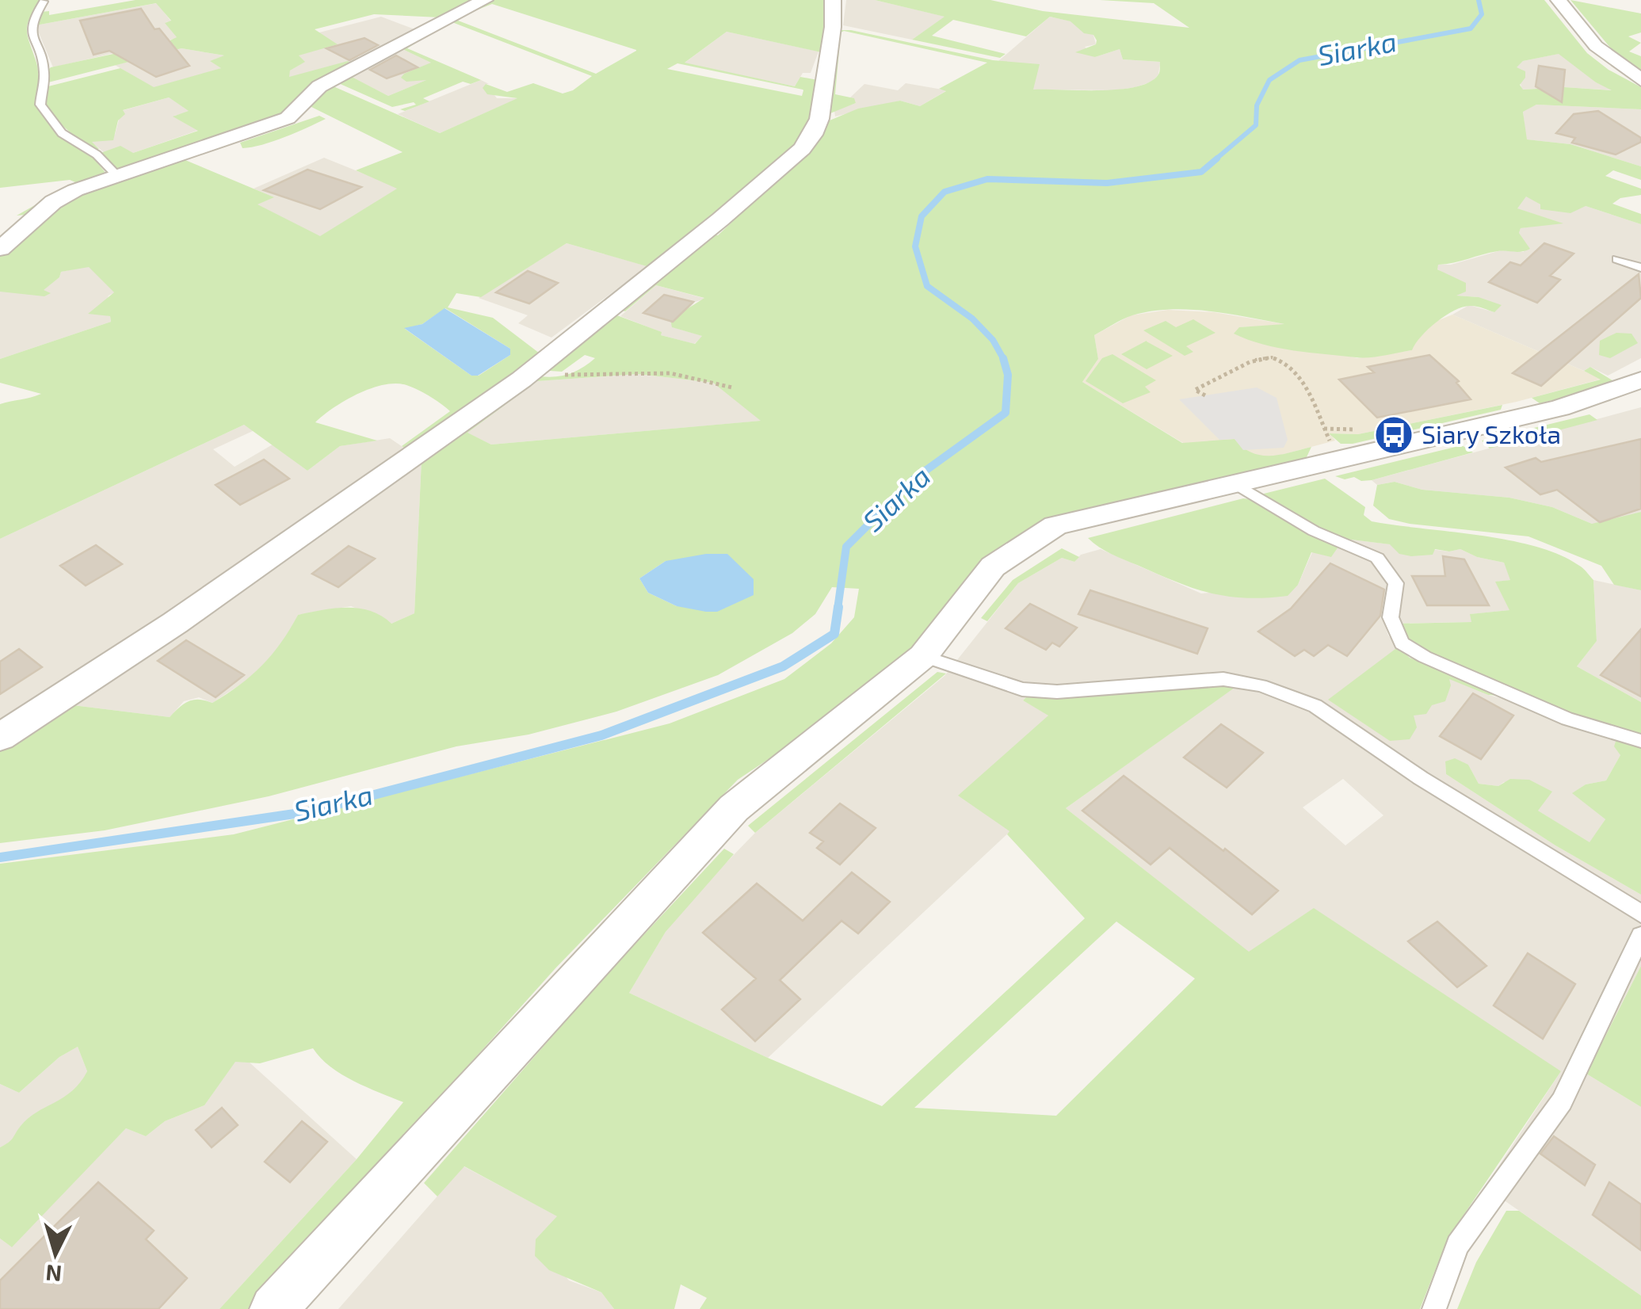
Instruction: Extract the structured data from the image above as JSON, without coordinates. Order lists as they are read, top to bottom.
{
  "water": ["Siarka"],
  "places": {
    "bus stop": ["Siary Szkoła"]
  },
  "north": "bottom"
}
